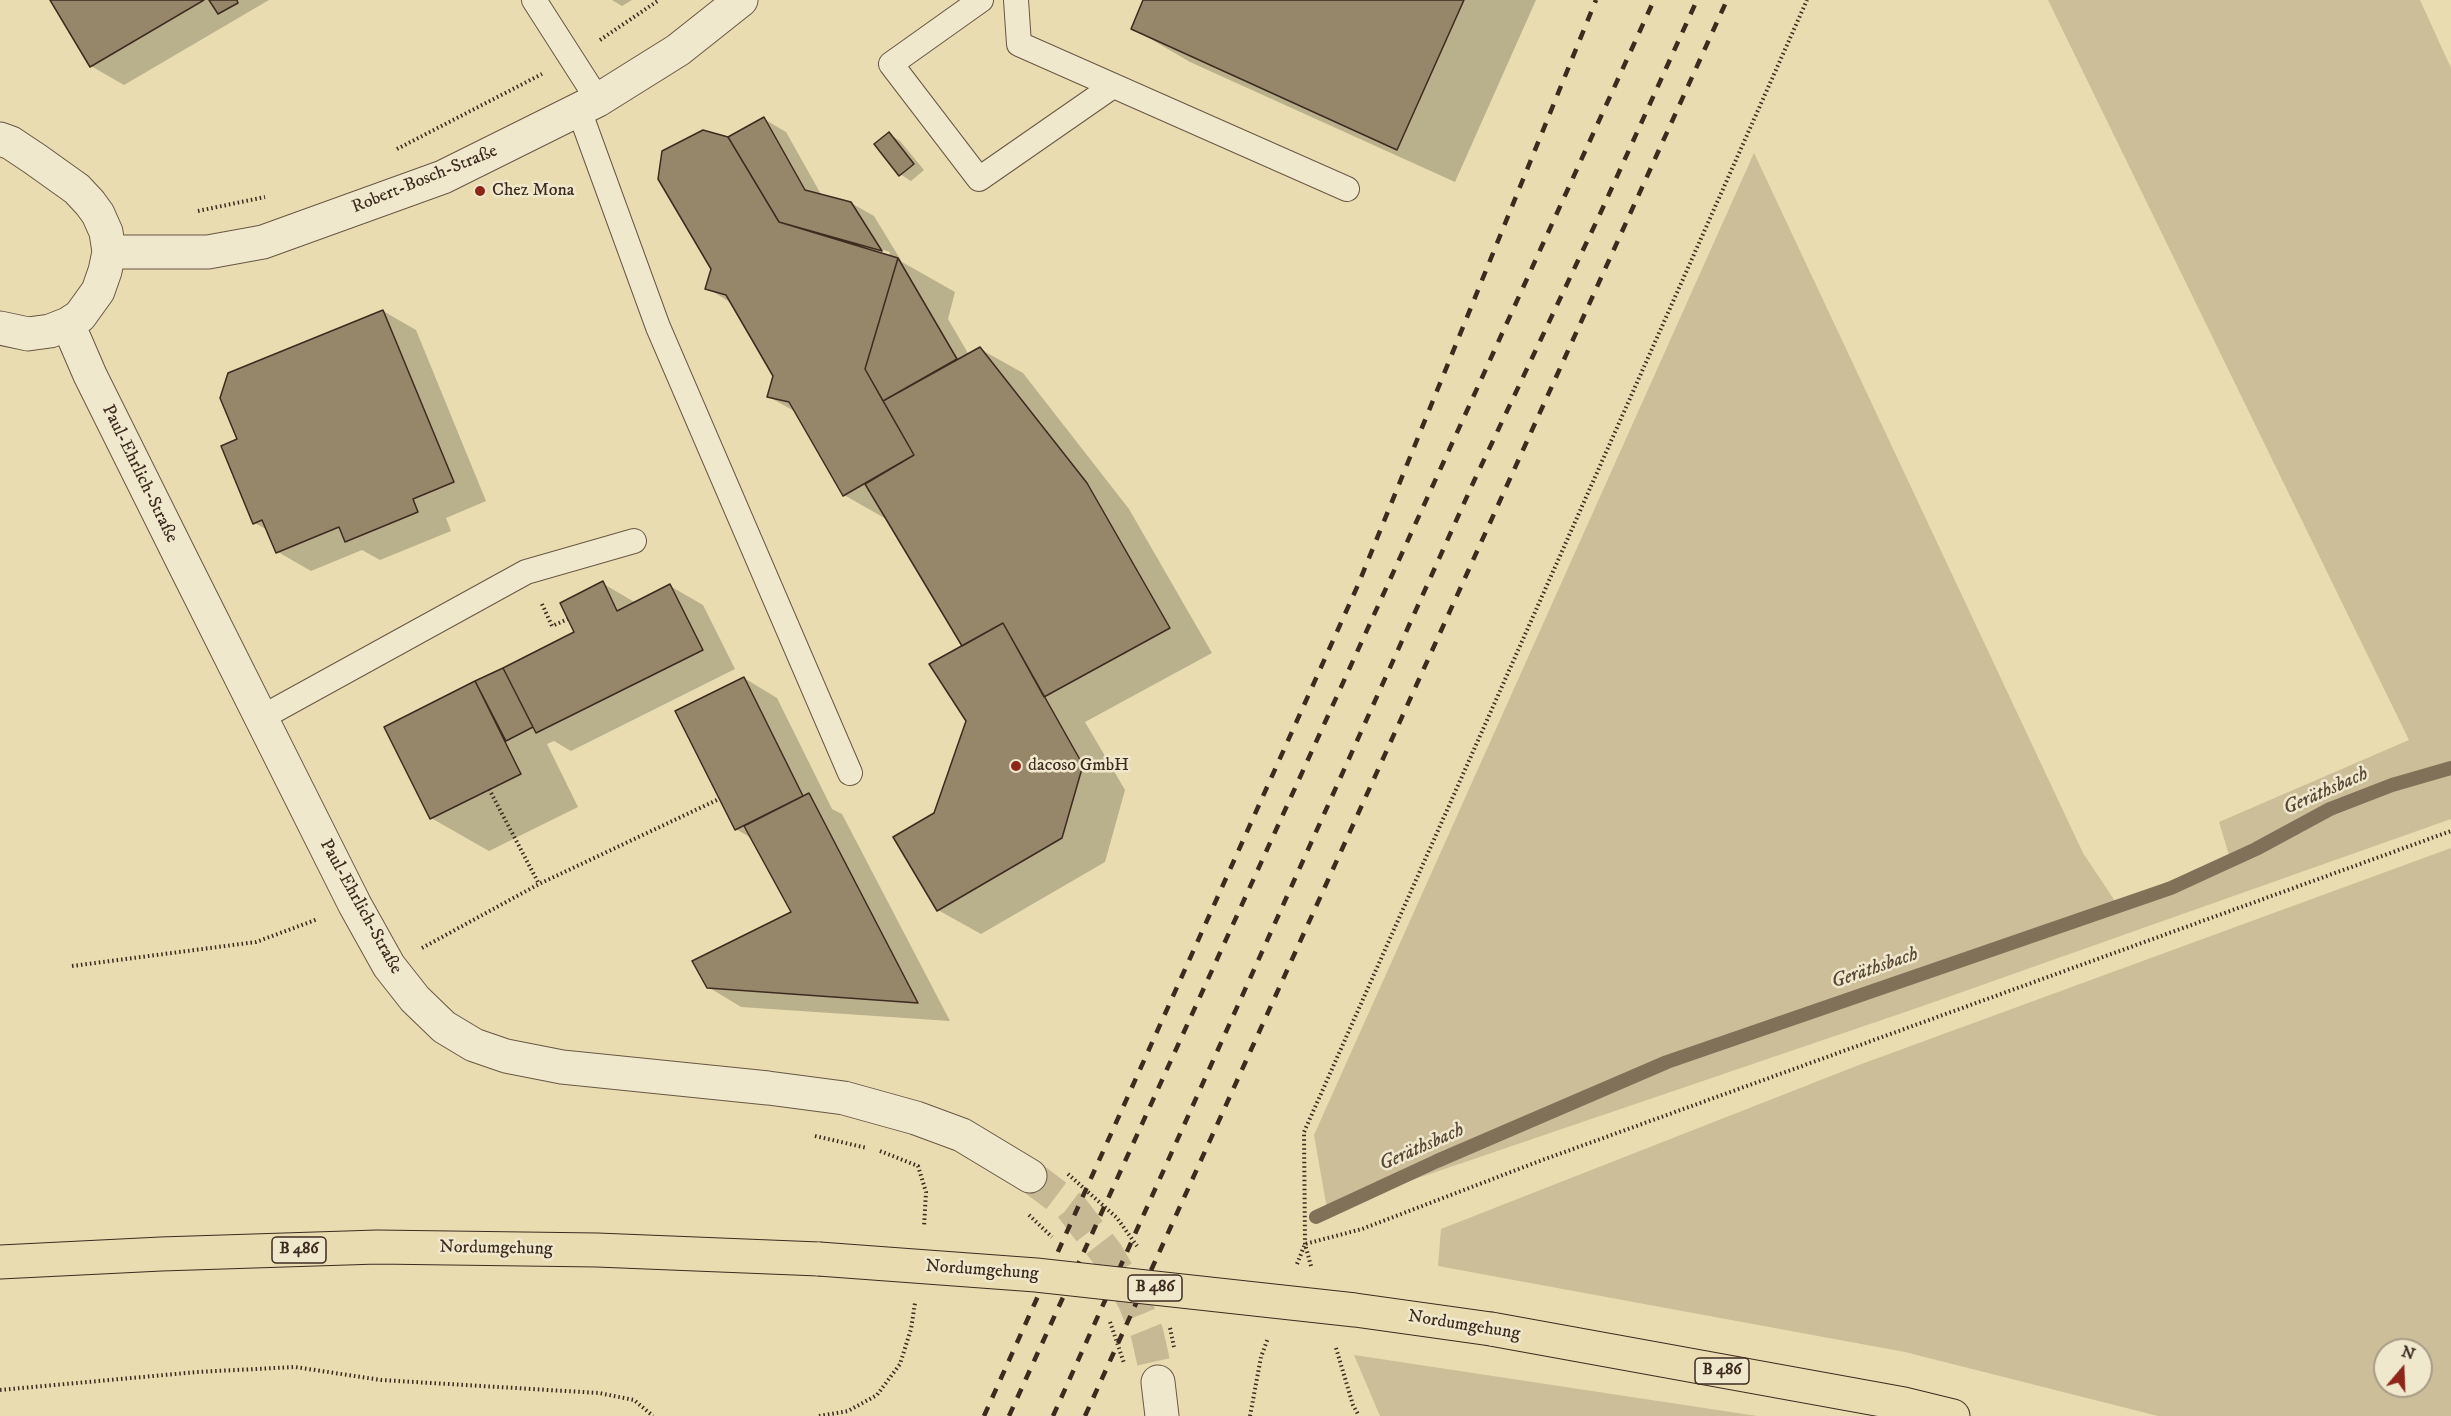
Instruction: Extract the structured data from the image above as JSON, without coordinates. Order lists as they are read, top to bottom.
{
  "streets": {
    "main road": ["Nordumgehung", "B 486"],
    "street": ["Robert-Bosch-Straße", "Paul-Ehrlich-Straße"]
  },
  "water": ["Geräthsbach"],
  "places": ["Chez Mona", "dacoso GmbH"],
  "north": "top"
}
